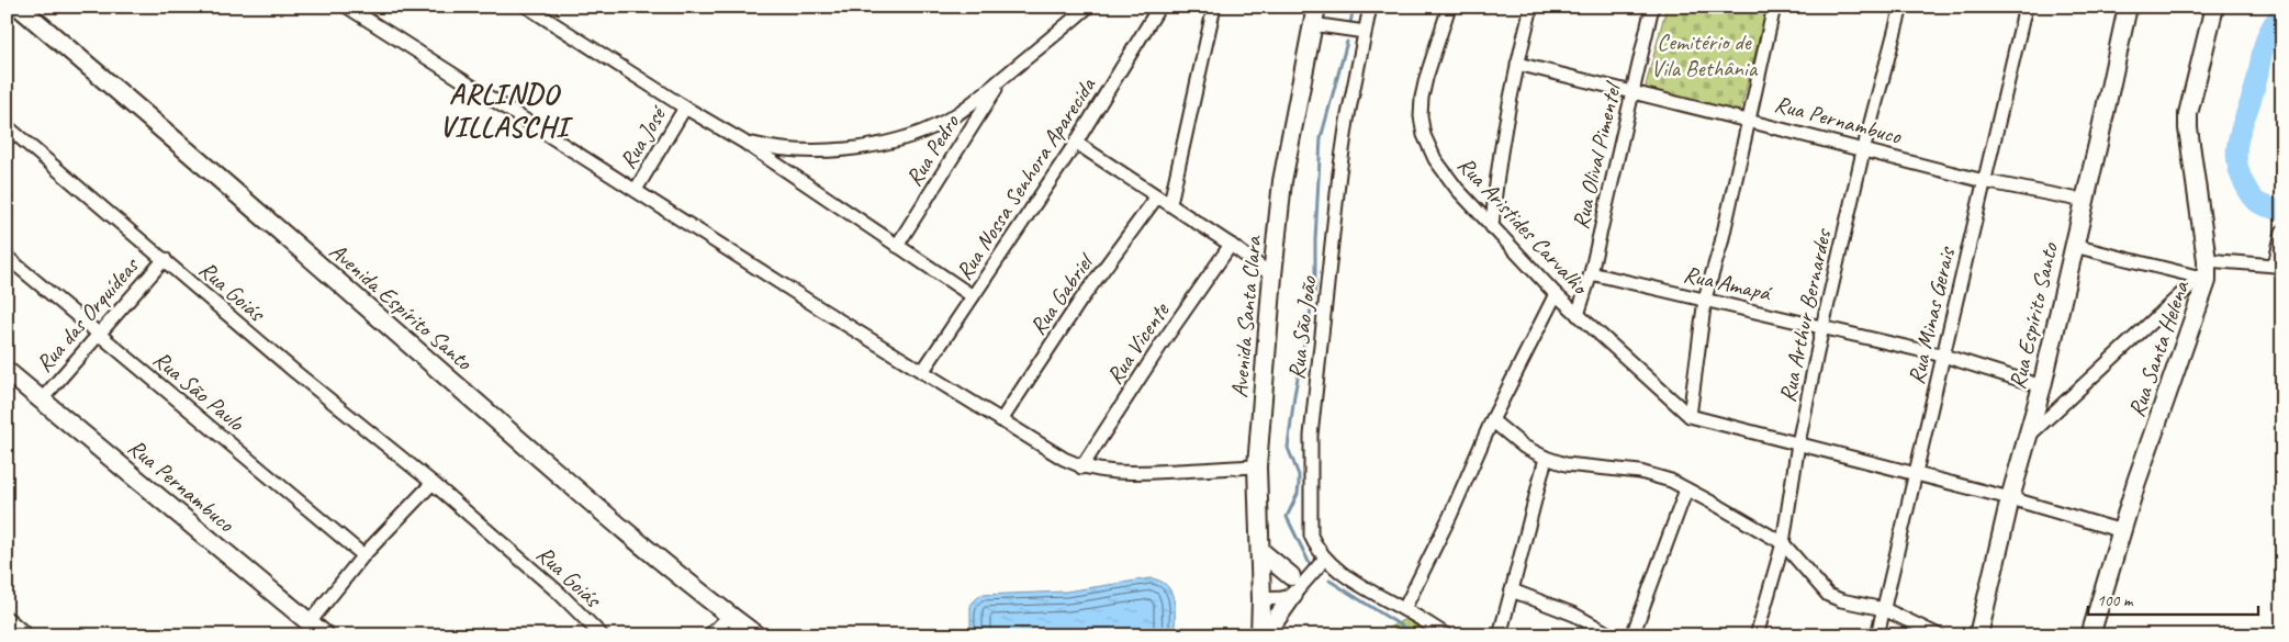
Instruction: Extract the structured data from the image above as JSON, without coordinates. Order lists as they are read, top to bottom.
{
  "streets": {
    "street": [
      "Rua Pernambuco",
      "Rua José",
      "Rua Pedro",
      "Rua Olival Pimentel",
      "Rua Nossa Senhora Aparecida",
      "Rua Aristides Carvalho",
      "Rua Amapá",
      "Rua Goiás",
      "Rua Gabriel",
      "Avenida Espírito Santo",
      "Rua das Orquídeas",
      "Rua Arthur Bernardes",
      "Rua Minas Gerais",
      "Rua Espírito Santo",
      "Avenida Santa Clara",
      "Rua São João",
      "Rua Vicente",
      "Rua Santa Helena",
      "Rua São Paulo"
    ]
  },
  "crossings": [
    ["Rua Pernambuco", "Rua Olival Pimentel"],
    ["Rua Pernambuco", "Rua das Orquídeas"],
    ["Rua Pernambuco", "Rua Arthur Bernardes"],
    ["Rua Pernambuco", "Rua Minas Gerais"],
    ["Rua Pernambuco", "Rua Espírito Santo"],
    ["Rua Olival Pimentel", "Rua Aristides Carvalho"],
    ["Rua Olival Pimentel", "Rua Amapá"],
    ["Rua Amapá", "Rua Arthur Bernardes"],
    ["Rua Amapá", "Rua Minas Gerais"],
    ["Rua Amapá", "Rua Espírito Santo"],
    ["Rua Goiás", "Rua das Orquídeas"],
    ["Rua das Orquídeas", "Rua São Paulo"]
  ],
  "districts": ["ARLINDO VILLASCHI"],
  "parks": ["Cemitério de Vila Bethânia"],
  "scale_bar": "100 m"
}
